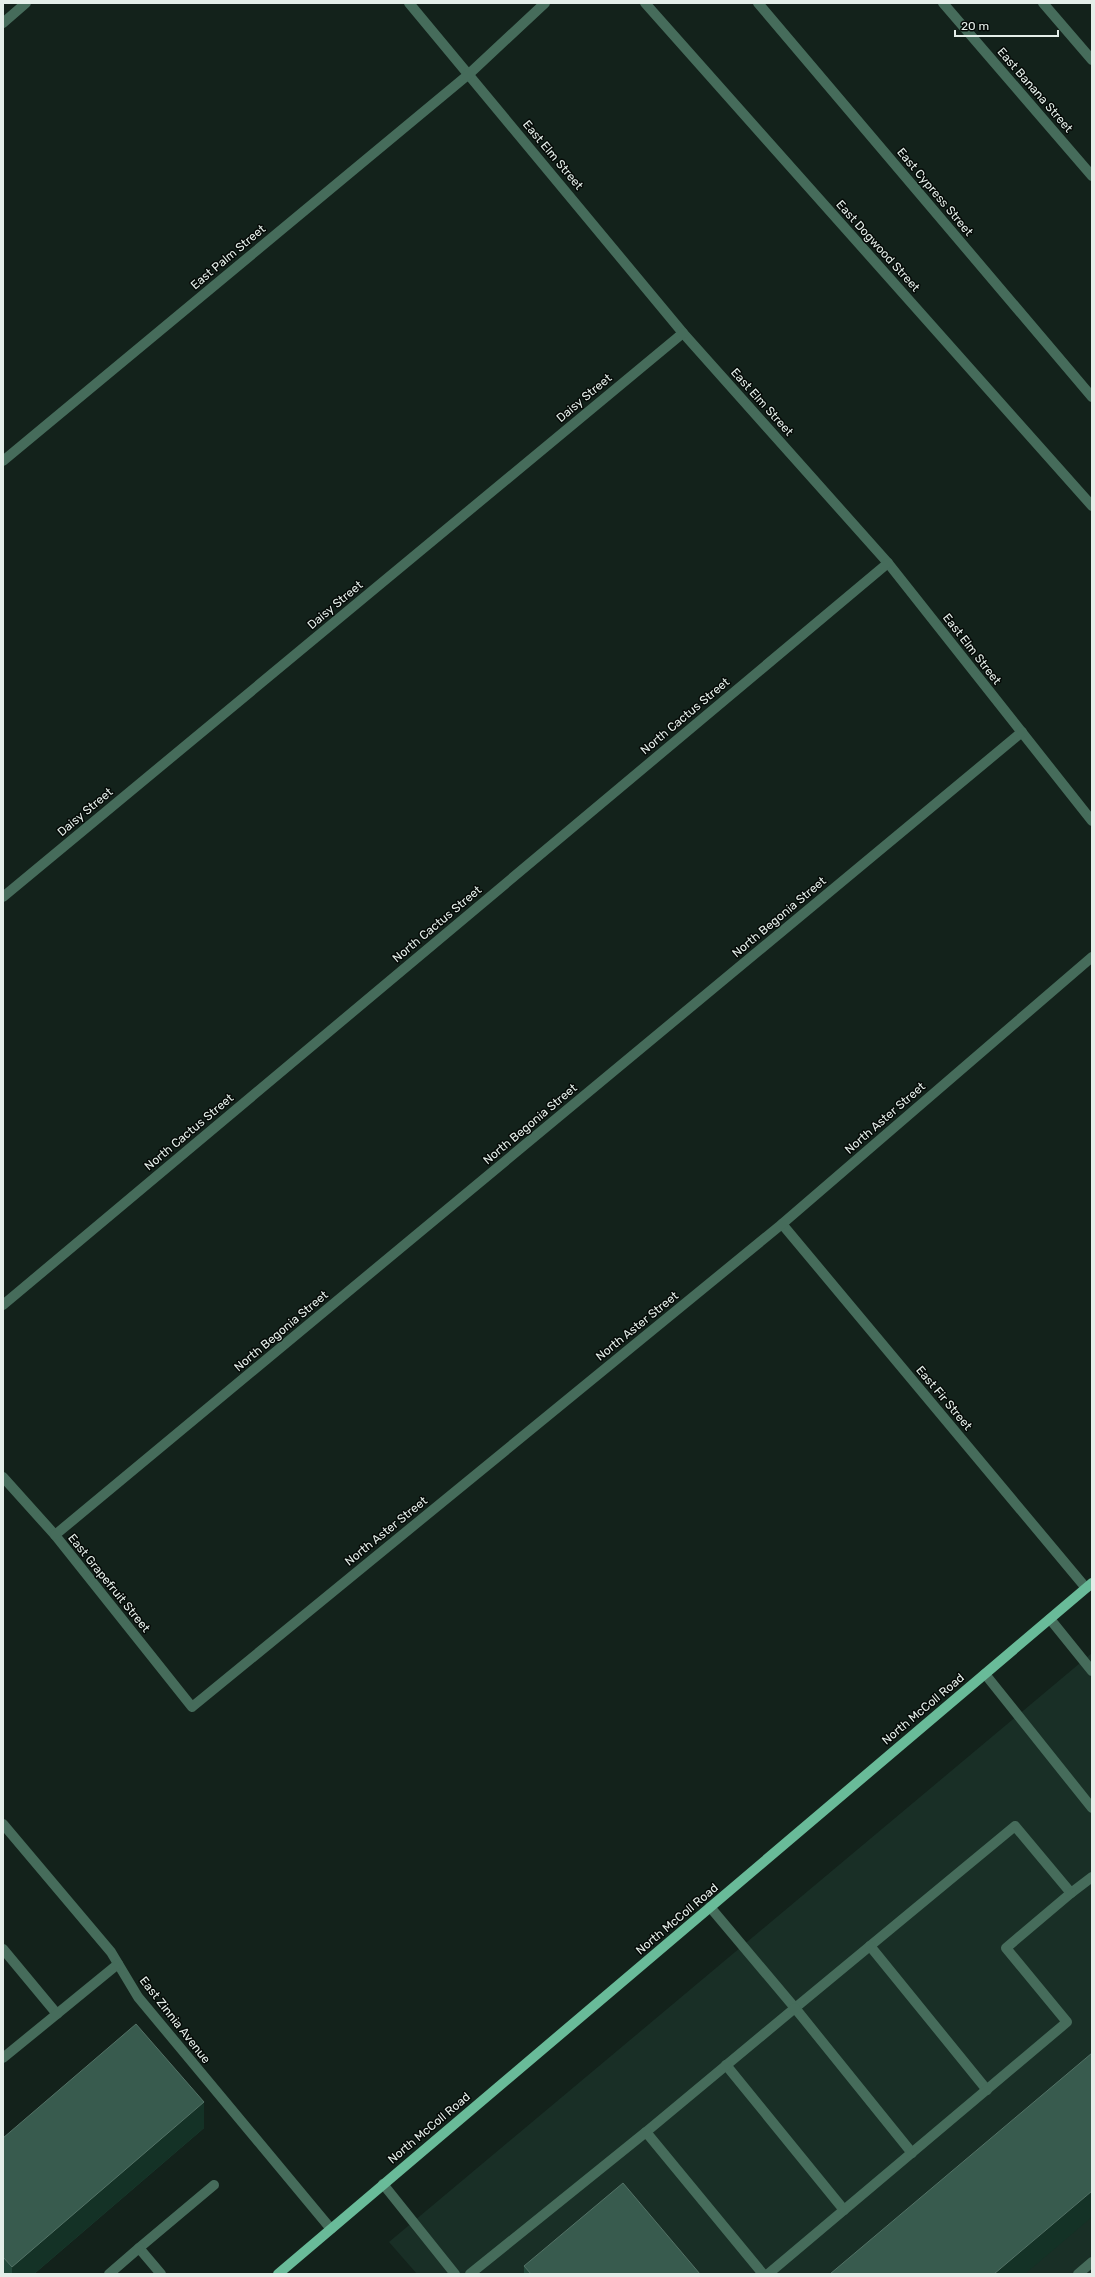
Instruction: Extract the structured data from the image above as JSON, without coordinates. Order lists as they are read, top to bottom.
{
  "streets": {
    "main road": ["North McColl Road"],
    "street": [
      "East Banana Street",
      "East Elm Street",
      "East Cypress Street",
      "East Dogwood Street",
      "East Palm Street",
      "Daisy Street",
      "North Cactus Street",
      "North Begonia Street",
      "North Aster Street",
      "East Fir Street",
      "East Grapefruit Street",
      "East Zinnia Avenue"
    ]
  },
  "crossings": [
    ["East Elm Street", "East Palm Street"],
    ["East Elm Street", "Daisy Street"],
    ["East Elm Street", "North Cactus Street"],
    ["East Elm Street", "North Begonia Street"],
    ["North Begonia Street", "East Grapefruit Street"],
    ["North Aster Street", "East Fir Street"],
    ["North Aster Street", "East Grapefruit Street"],
    ["East Fir Street", "North McColl Road"],
    ["North McColl Road", "East Zinnia Avenue"]
  ],
  "scale_bar": "20 m"
}
